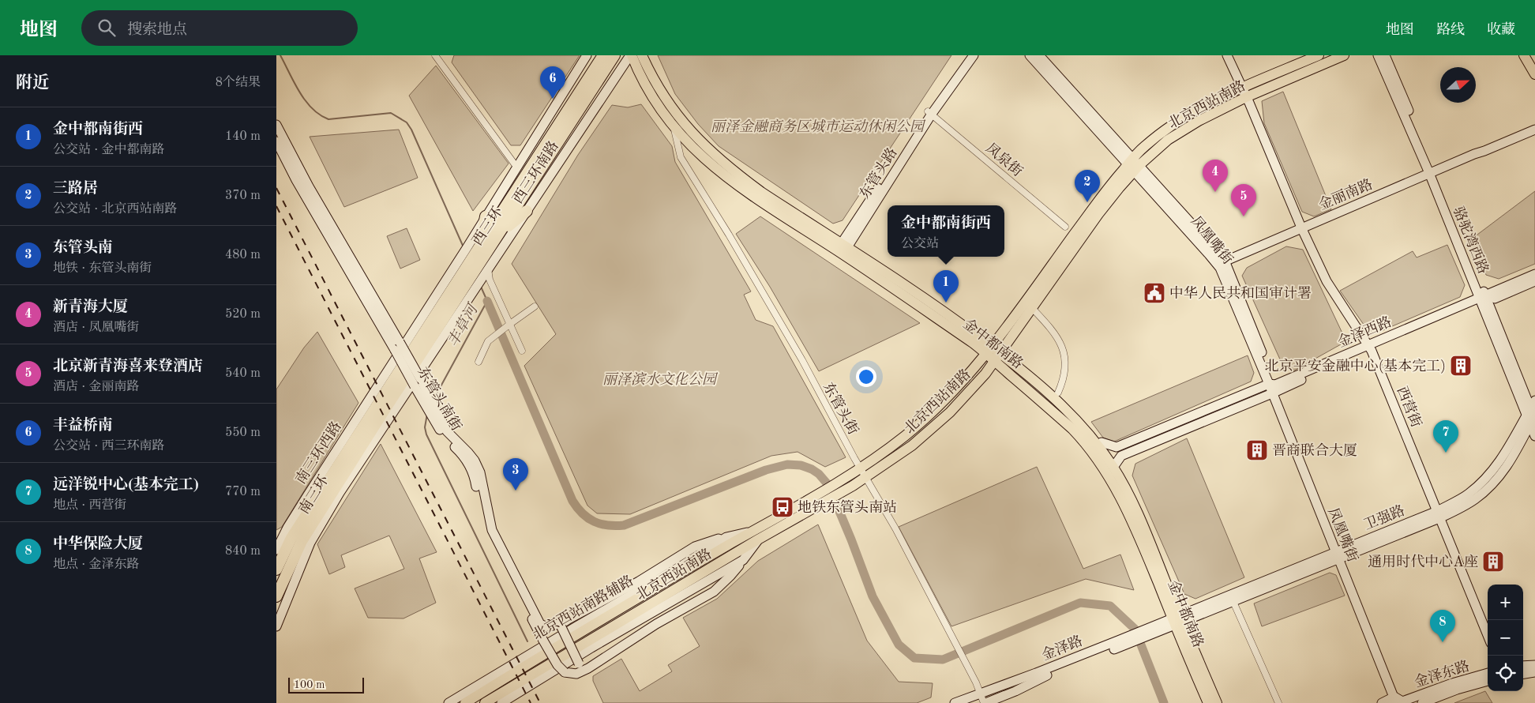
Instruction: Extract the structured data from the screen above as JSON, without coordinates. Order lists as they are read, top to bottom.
{
  "streets": {
    "highway": ["西三环", "南三环"],
    "main road": ["北京西站南路", "金中都南路"],
    "street": [
      "凤泉街",
      "西三环南路",
      "东管头路",
      "金丽南路",
      "凤凰嘴街",
      "骆驼湾西路",
      "金泽西路",
      "东管头南街",
      "西营街",
      "东管头街",
      "南三环西路",
      "卫强路",
      "北京西站南路辅路",
      "金泽路",
      "金泽东路"
    ]
  },
  "crossings": [
    ["北京西站南路", "凤凰嘴街"],
    ["北京西站南路", "金中都南路"],
    ["北京西站南路", "西营街"],
    ["北京西站南路", "东管头街"],
    ["北京西站南路", "北京西站南路辅路"],
    ["凤泉街", "东管头路"],
    ["西三环南路", "西三环"],
    ["西三环南路", "金中都南路"],
    ["西三环南路", "南三环西路"],
    ["东管头路", "金中都南路"],
    ["金丽南路", "凤凰嘴街"],
    ["金丽南路", "骆驼湾西路"],
    ["金丽南路", "西营街"],
    ["西三环", "南三环"],
    ["凤凰嘴街", "金泽西路"],
    ["凤凰嘴街", "卫强路"],
    ["凤凰嘴街", "金泽东路"],
    ["骆驼湾西路", "金泽西路"],
    ["骆驼湾西路", "卫强路"],
    ["金泽西路", "西营街"],
    ["金中都南路", "东管头街"],
    ["金中都南路", "卫强路"],
    ["金中都南路", "金泽路"],
    ["东管头南街", "北京西站南路辅路"],
    ["西营街", "卫强路"],
    ["东管头街", "金泽路"],
    ["卫强路", "金泽路"]
  ],
  "water": ["丰草河"],
  "parks": ["丽泽金融商务区城市运动休闲公园", "丽泽滨水文化公园"],
  "places": {
    "public building": ["中华人民共和国审计署"],
    "building": ["北京平安金融中心(基本完工)", "晋商联合大厦", "通用时代中心A座"],
    "bus stop": ["地铁东管头南站"]
  },
  "scale_bar": "100 m",
  "north": "right",
  "page": {
    "header": "地图",
    "search": "搜索地点",
    "nav": ["地图", "路线", "收藏"],
    "heading": ["附近", "8个结果"],
    "pins": [
      "6",
      "4",
      "2",
      "5",
      "1",
      "7",
      "3",
      "8"
    ],
    "list": [
      {
        "mark": "1",
        "name": "金中都南街西",
        "note": "公交站 · 金中都南路",
        "value": "140 m"
      },
      {
        "mark": "2",
        "name": "三路居",
        "note": "公交站 · 北京西站南路",
        "value": "370 m"
      },
      {
        "mark": "3",
        "name": "东管头南",
        "note": "地铁 · 东管头南街",
        "value": "480 m"
      },
      {
        "mark": "4",
        "name": "新青海大厦",
        "note": "酒店 · 凤凰嘴街",
        "value": "520 m"
      },
      {
        "mark": "5",
        "name": "北京新青海喜来登酒店",
        "note": "酒店 · 金丽南路",
        "value": "540 m"
      },
      {
        "mark": "6",
        "name": "丰益桥南",
        "note": "公交站 · 西三环南路",
        "value": "550 m"
      },
      {
        "mark": "7",
        "name": "远洋锐中心(基本完工)",
        "note": "地点 · 西营街",
        "value": "770 m"
      },
      {
        "mark": "8",
        "name": "中华保险大厦",
        "note": "地点 · 金泽东路",
        "value": "840 m"
      }
    ],
    "popup": ["金中都南街西", "公交站"],
    "map_buttons": ["+", "−"],
    "scale": "100 m"
  }
}
